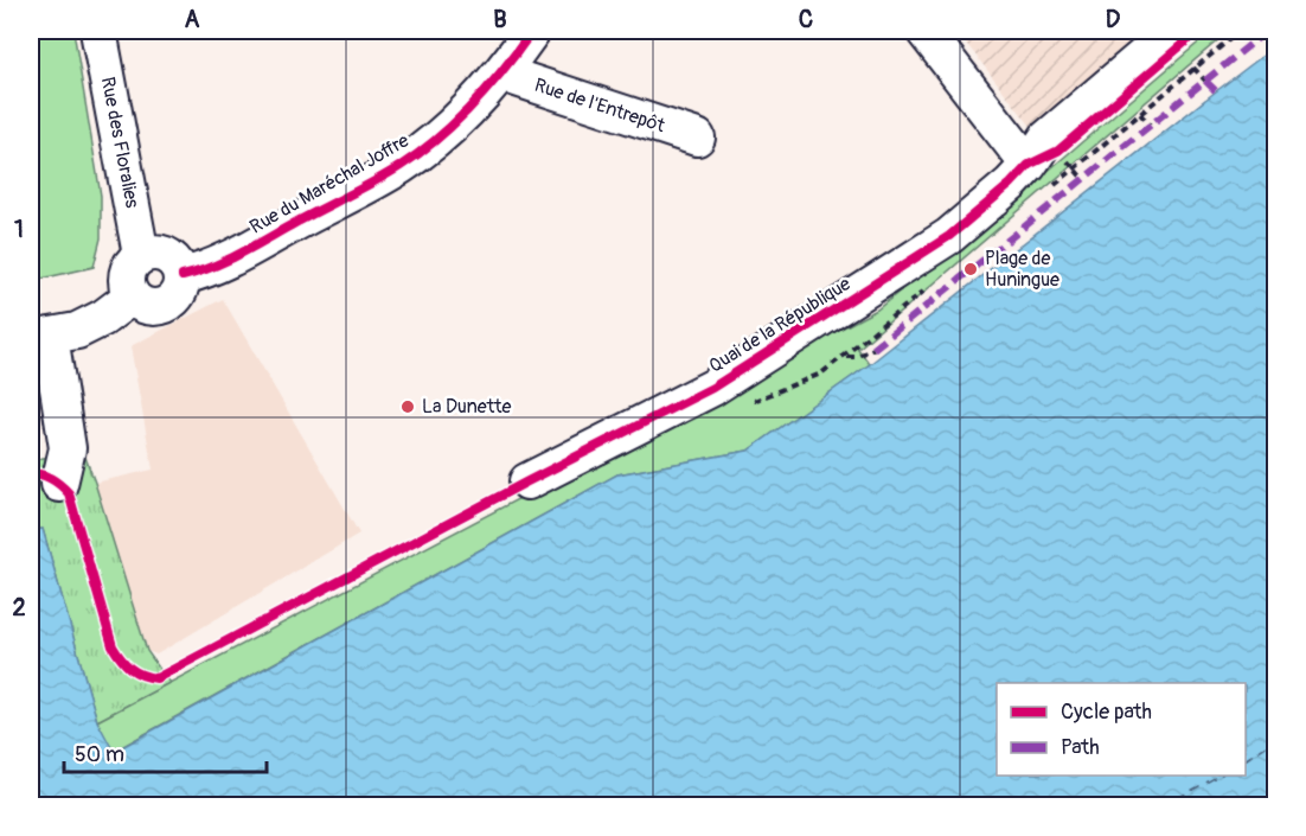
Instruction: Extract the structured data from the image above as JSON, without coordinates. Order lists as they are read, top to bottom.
{
  "streets": {
    "street": [
      "Rue de l'Entrepôt",
      "Rue des Floralies",
      "Rue du Maréchal Joffre",
      "Quai de la République"
    ]
  },
  "crossings": [
    ["Rue de l'Entrepôt", "Rue du Maréchal Joffre"],
    ["Rue des Floralies", "Rue du Maréchal Joffre"]
  ],
  "places": ["Plage de Huningue", "La Dunette"],
  "legend": ["Cycle path", "Path"],
  "scale_bar": "50 m",
  "grid": {
    "columns": [
      "A",
      "B",
      "C",
      "D"
    ],
    "rows": ["1", "2"]
  }
}
